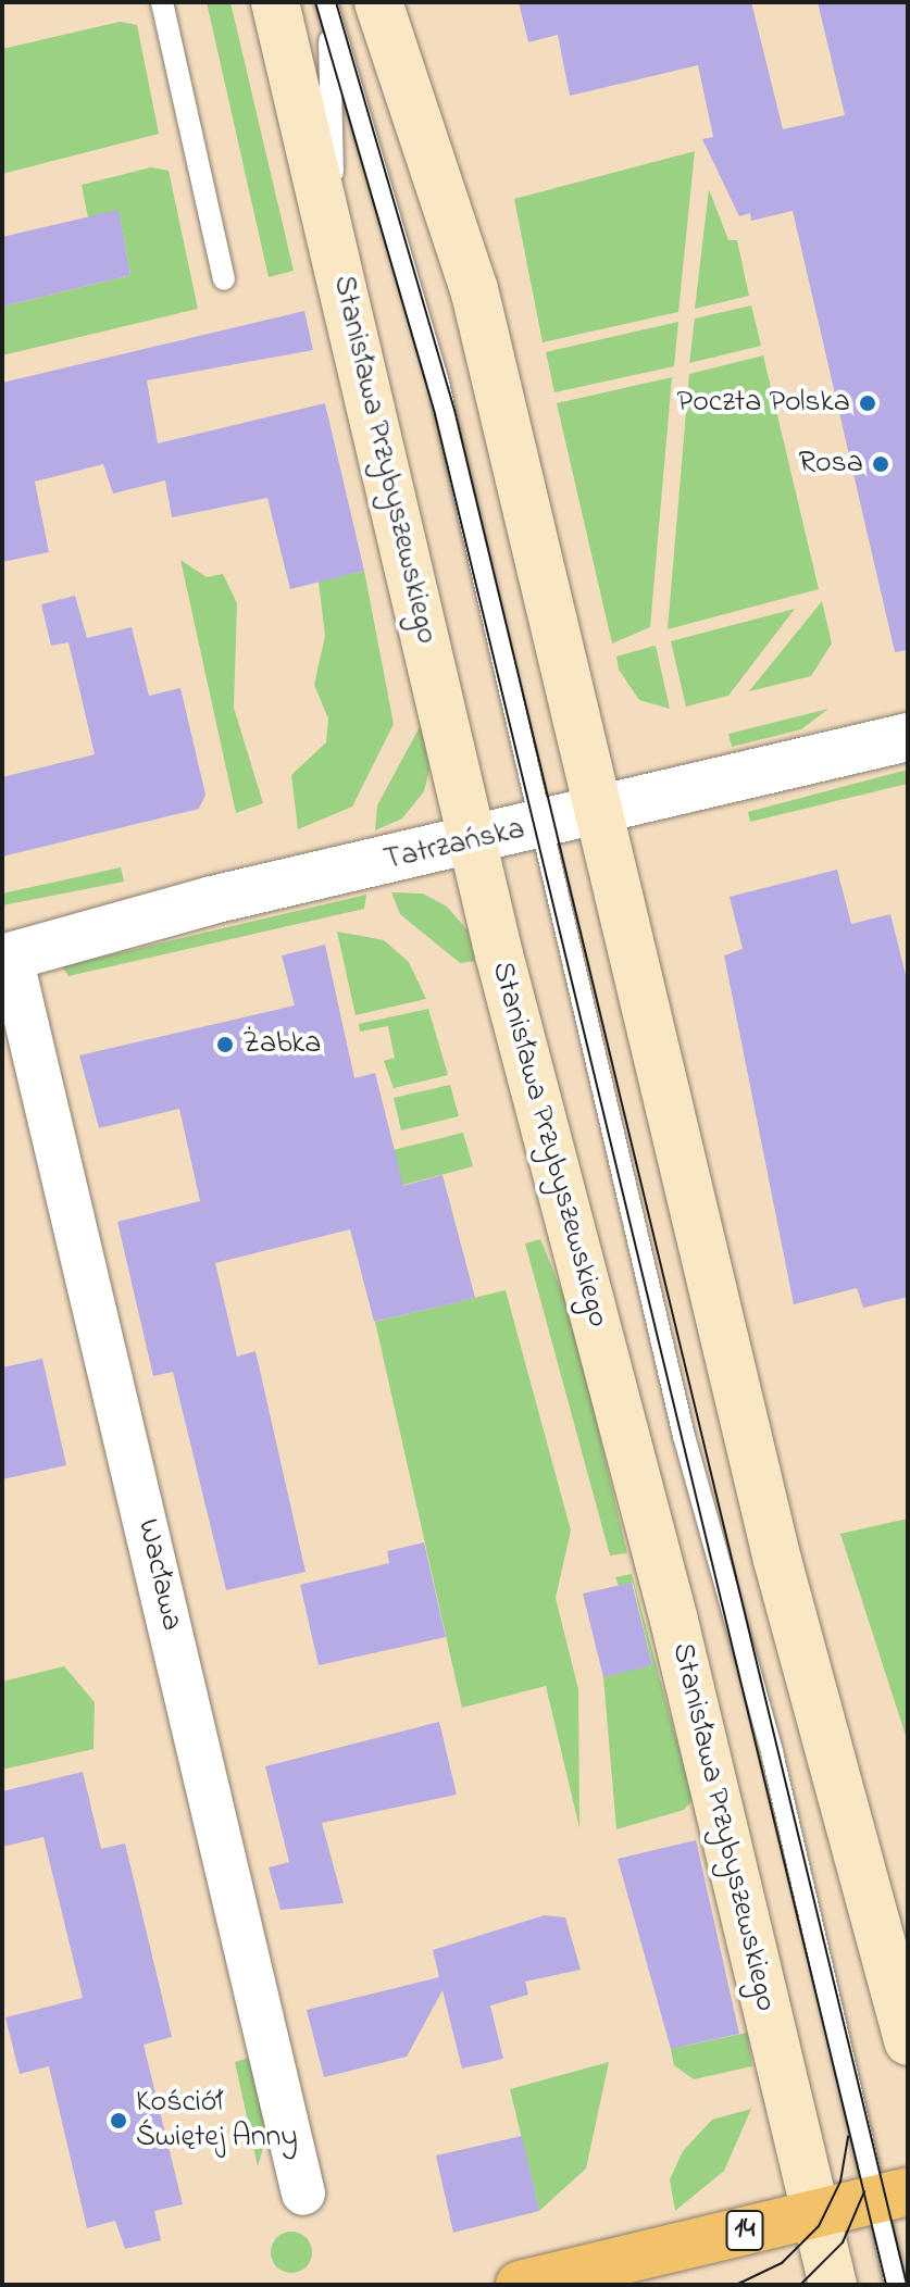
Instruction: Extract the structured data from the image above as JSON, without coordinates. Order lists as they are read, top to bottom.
{
  "streets": {
    "main road": ["Stanisława Przybyszewskiego", "14"],
    "street": ["Tatrzańska", "Wacława"]
  },
  "crossings": [
    ["Stanisława Przybyszewskiego", "Tatrzańska"],
    ["Stanisława Przybyszewskiego", "14"],
    ["Tatrzańska", "Wacława"]
  ],
  "places": [
    "Poczta Polska",
    "Rosa",
    "Żabka",
    "Kościół Świętej Anny"
  ]
}
